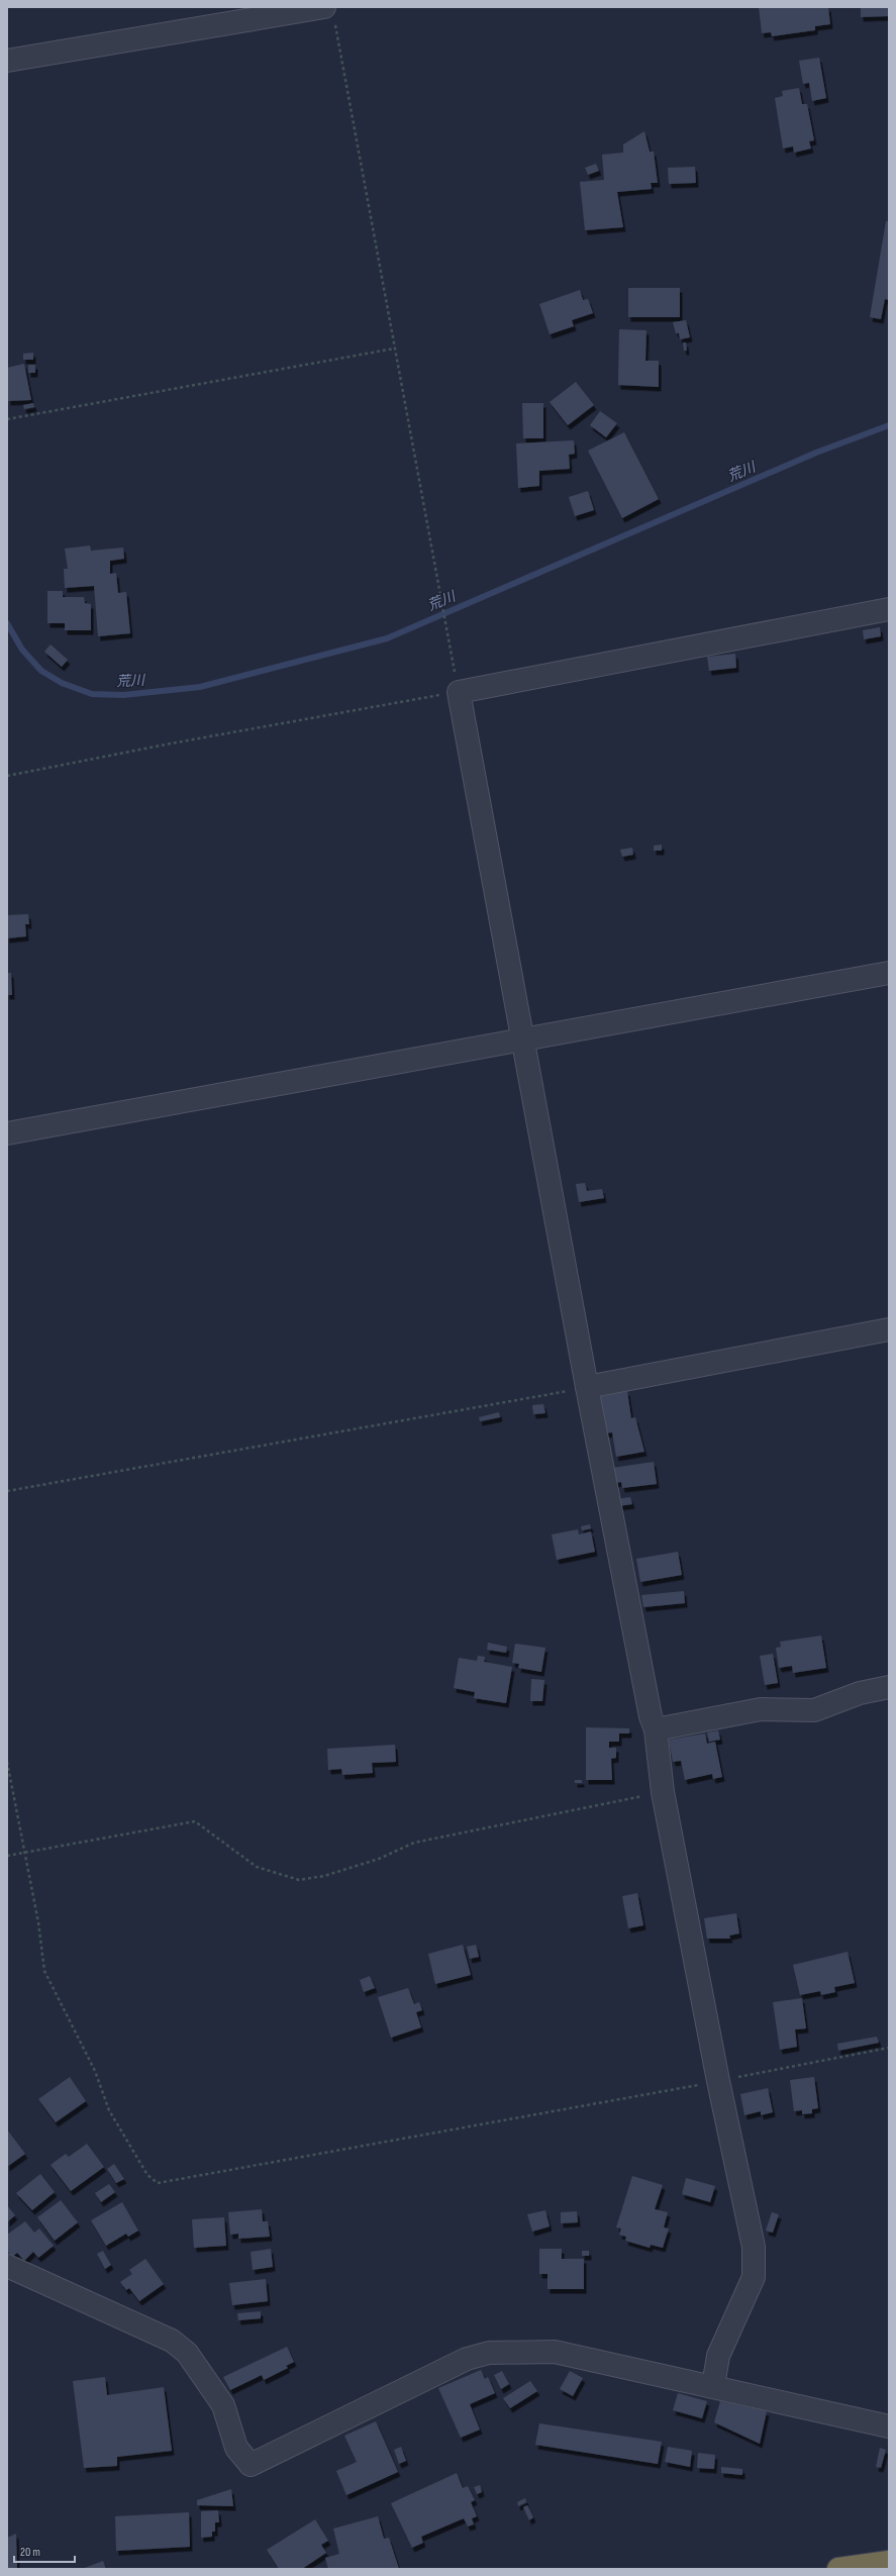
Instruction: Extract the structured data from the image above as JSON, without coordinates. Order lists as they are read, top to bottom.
{
  "water": ["荒川"],
  "scale_bar": "20 m"
}
